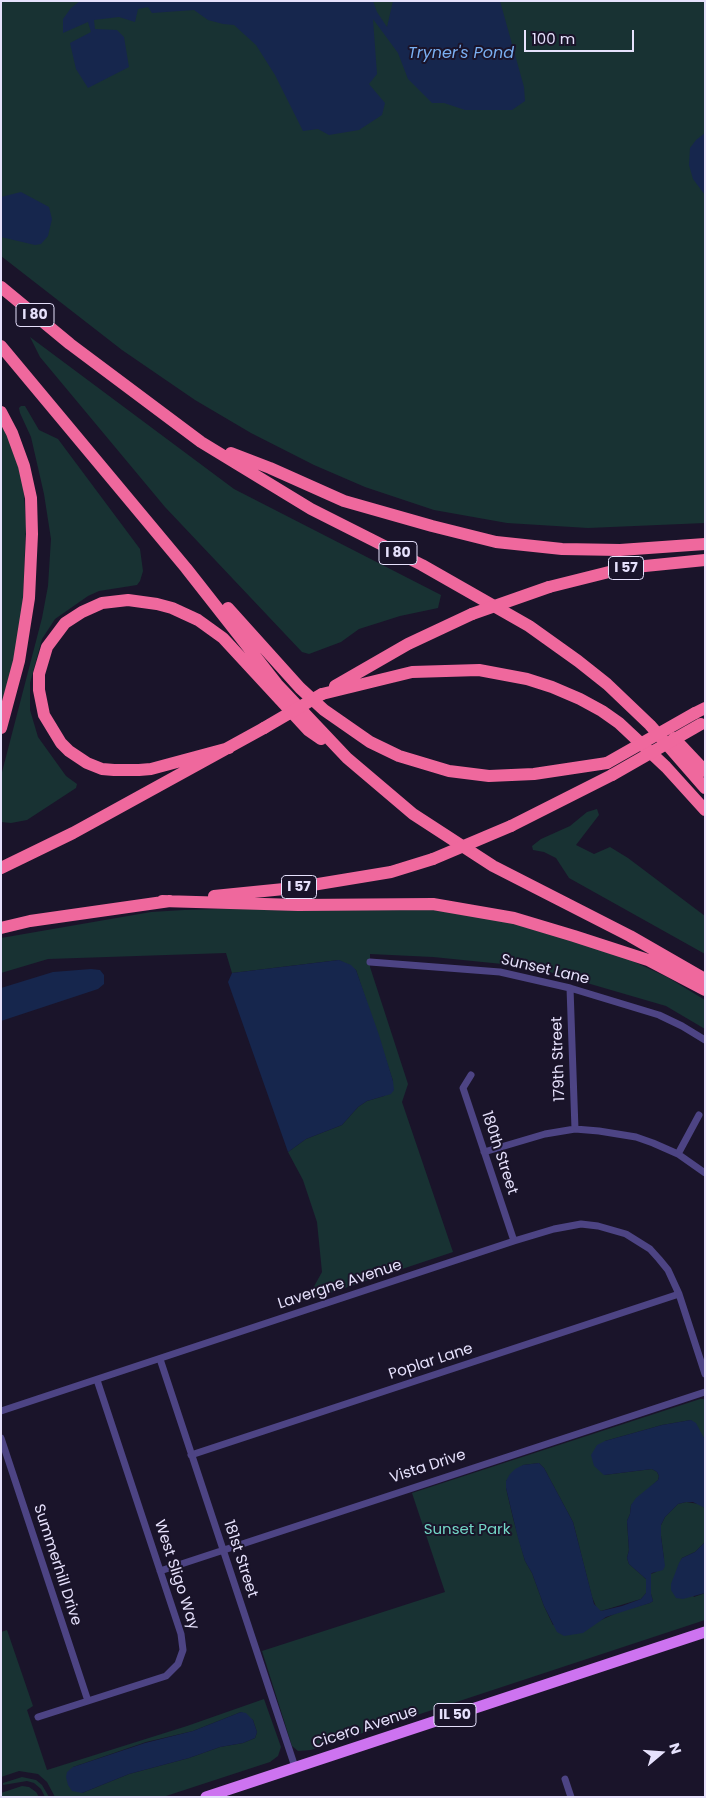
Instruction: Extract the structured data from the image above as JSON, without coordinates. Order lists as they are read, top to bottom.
{
  "streets": {
    "highway": ["I 80", "I 57"],
    "main road": ["IL 50", "Cicero Avenue"],
    "street": [
      "Sunset Lane",
      "179th Street",
      "180th Street",
      "Lavergne Avenue",
      "Poplar Lane",
      "Vista Drive",
      "181st Street",
      "Summerhill Drive",
      "West Sligo Way"
    ]
  },
  "crossings": [
    ["Sunset Lane", "179th Street"],
    ["180th Street", "Lavergne Avenue"],
    ["Lavergne Avenue", "Poplar Lane"],
    ["Lavergne Avenue", "181st Street"],
    ["Lavergne Avenue", "West Sligo Way"],
    ["Poplar Lane", "181st Street"],
    ["Vista Drive", "181st Street"],
    ["Vista Drive", "West Sligo Way"],
    ["181st Street", "Cicero Avenue"],
    ["Summerhill Drive", "West Sligo Way"]
  ],
  "water": ["Tryner's Pond"],
  "parks": ["Sunset Park"],
  "scale_bar": "100 m",
  "north": "right"
}
